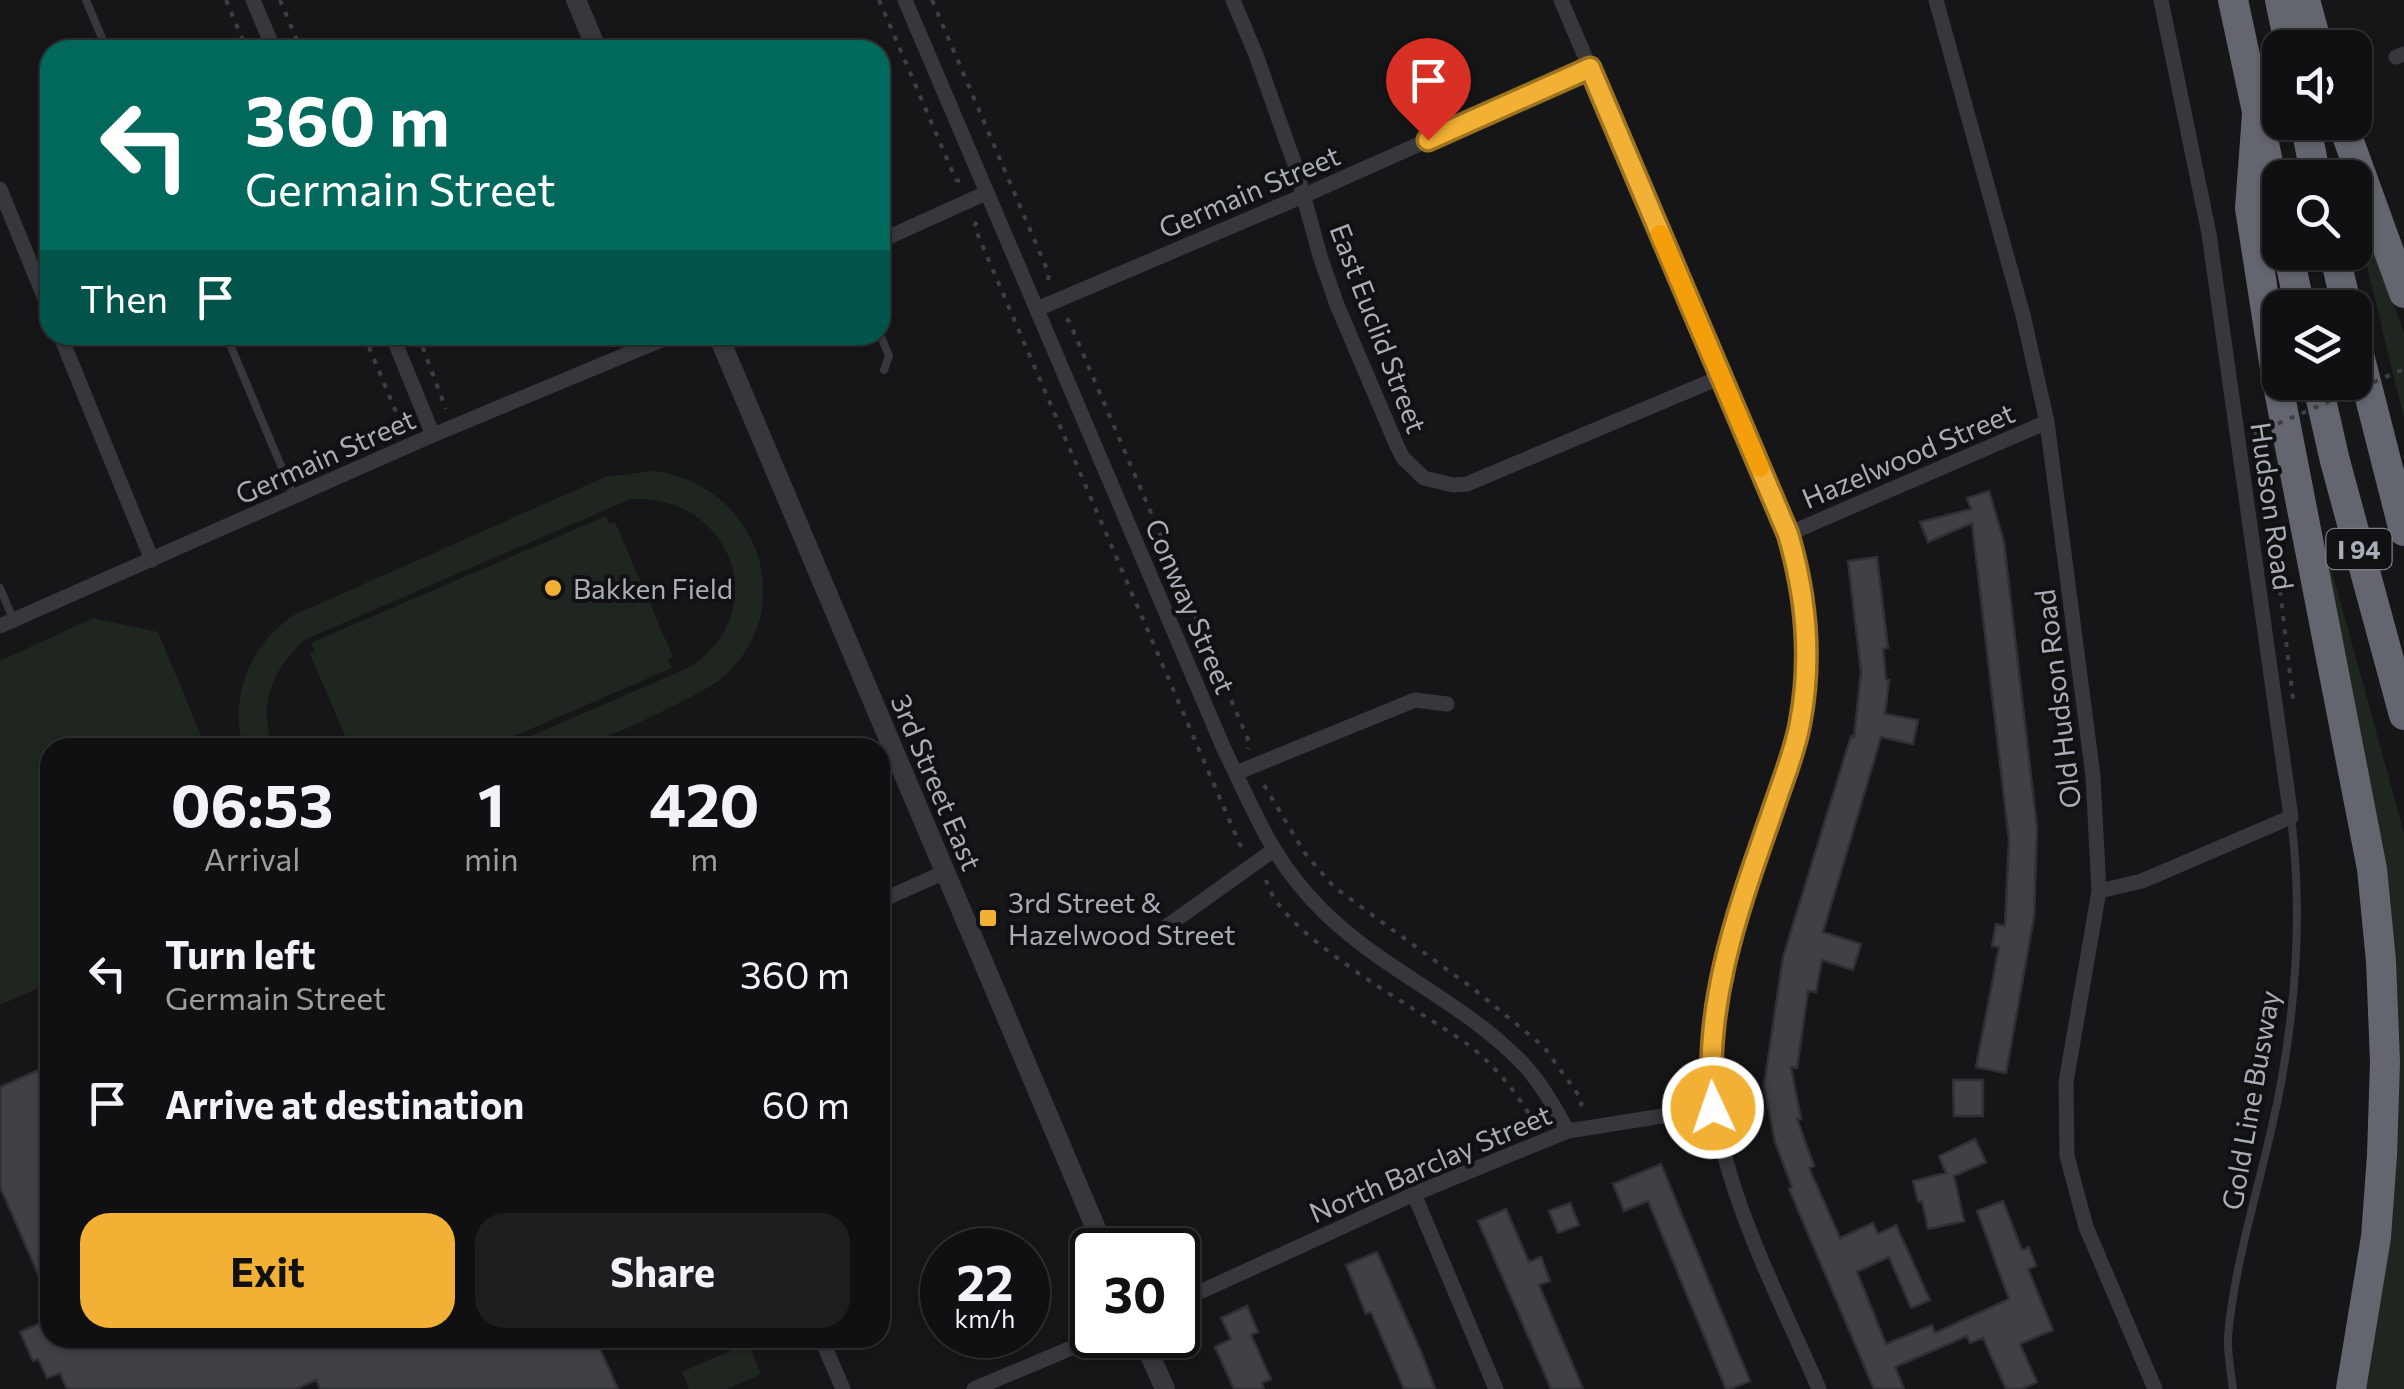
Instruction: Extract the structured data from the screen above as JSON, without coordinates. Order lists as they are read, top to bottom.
{
  "streets": {
    "highway": ["I 94"],
    "street": [
      "Germain Street",
      "East Euclid Street",
      "Hazelwood Street",
      "Hudson Road",
      "Conway Street",
      "Old Hudson Road",
      "3rd Street East",
      "North Barclay Street"
    ],
    "lane": ["Gold Line Busway"]
  },
  "crossings": [
    ["Germain Street", "East Euclid Street"],
    ["Germain Street", "Conway Street"],
    ["Hazelwood Street", "Old Hudson Road"],
    ["Hudson Road", "Gold Line Busway"],
    ["Conway Street", "North Barclay Street"]
  ],
  "places": {
    "other": ["Bakken Field"],
    "transit": ["3rd Street & Hazelwood Street"]
  },
  "page": {
    "turn": ["360 m", "Germain Street"],
    "then": "Then",
    "eta": [
      "06:53",
      "Arrival",
      "1",
      "min",
      "420",
      "m"
    ],
    "list": [
      {
        "name": "Turn left",
        "note": "Germain Street",
        "value": "360 m"
      },
      {
        "name": "Arrive at destination",
        "value": "60 m"
      }
    ],
    "buttons": ["Exit", "Share"],
    "speed": "22 km/h",
    "limit": "30"
  }
}
